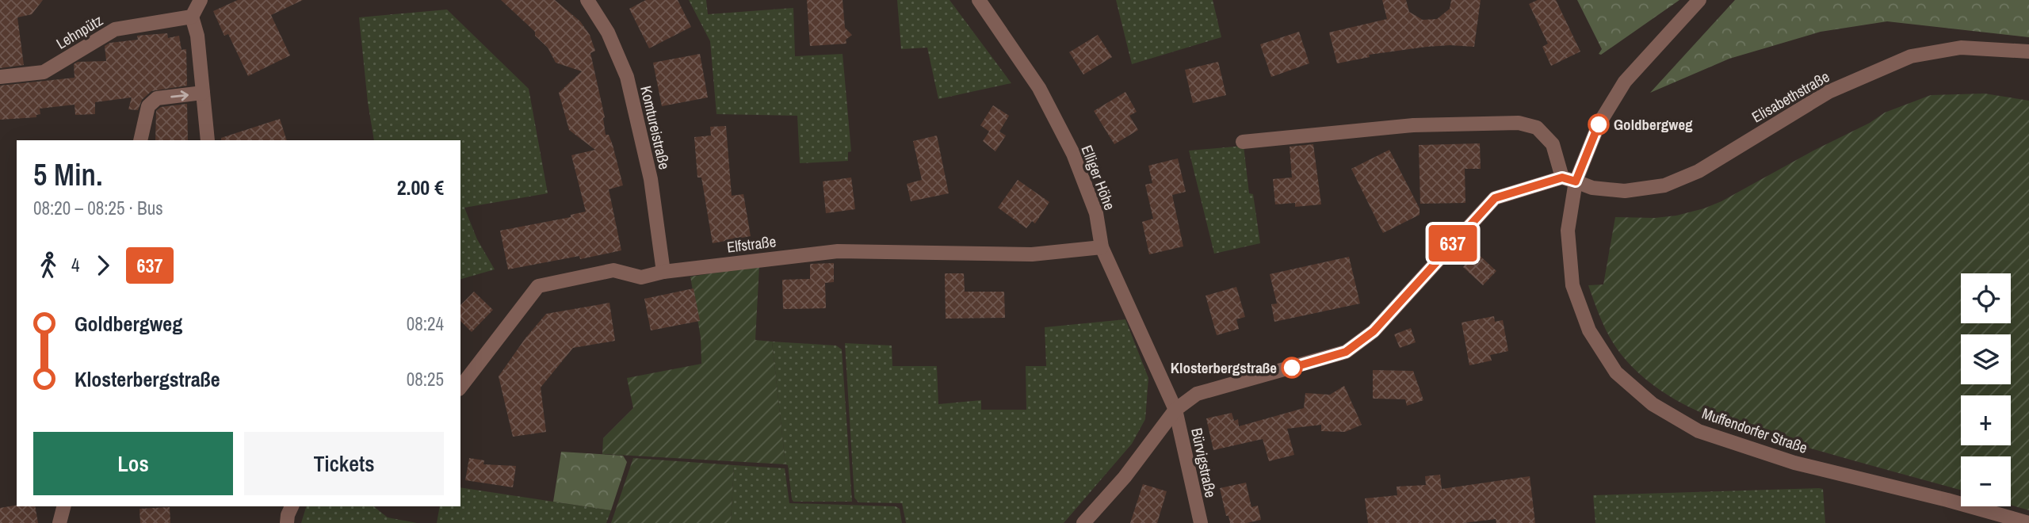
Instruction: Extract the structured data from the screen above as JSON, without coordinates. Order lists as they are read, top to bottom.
{
  "streets": {
    "street": [
      "Lehnpütz",
      "Elisabethstraße",
      "Komtureistraße",
      "Elliger Höhe",
      "Elfstraße",
      "Muffendorfer Straße",
      "Bürvigstraße"
    ]
  },
  "crossings": [
    ["Elisabethstraße", "Muffendorfer Straße"],
    ["Komtureistraße", "Elfstraße"],
    ["Elliger Höhe", "Elfstraße"],
    ["Elliger Höhe", "Bürvigstraße"]
  ],
  "places": ["Goldbergweg", "Klosterbergstraße"],
  "lines": ["bus line 637"],
  "page": {
    "on_map": "637",
    "heading": ["5 Min.", "08:20 – 08:25 · Bus", "2.00 €"],
    "legs": ["4", "637"],
    "map_buttons": ["+", "−"],
    "list": [
      {
        "name": "Goldbergweg",
        "value": "08:24"
      },
      {
        "name": "Klosterbergstraße",
        "value": "08:25"
      }
    ],
    "buttons": ["Los", "Tickets"]
  }
}
